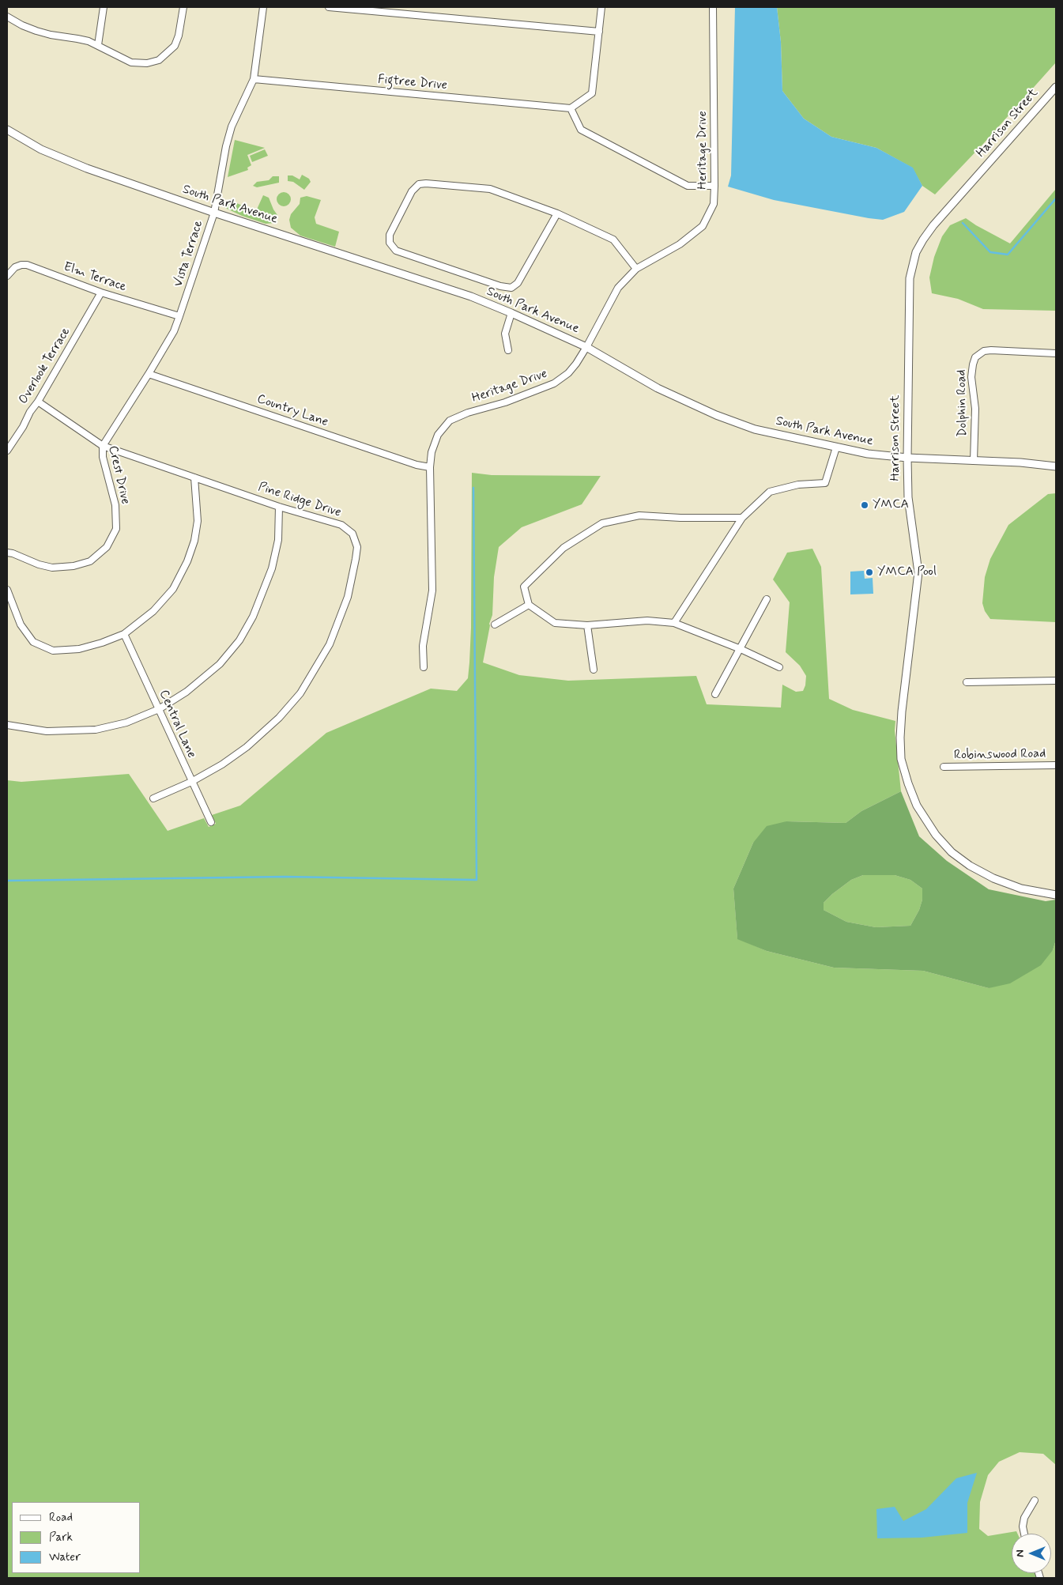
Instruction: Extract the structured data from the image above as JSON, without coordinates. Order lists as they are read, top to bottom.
{
  "streets": {
    "street": [
      "Figtree Drive",
      "Harrison Street",
      "Heritage Drive",
      "South Park Avenue",
      "Vista Terrace",
      "Elm Terrace",
      "Overlook Terrace",
      "Dolphin Road",
      "Country Lane",
      "Crest Drive",
      "Pine Ridge Drive",
      "Central Lane",
      "Robinswood Road"
    ]
  },
  "crossings": [
    ["Figtree Drive", "Vista Terrace"],
    ["Harrison Street", "South Park Avenue"],
    ["Heritage Drive", "South Park Avenue"],
    ["Heritage Drive", "Country Lane"],
    ["South Park Avenue", "Vista Terrace"],
    ["South Park Avenue", "Dolphin Road"],
    ["Vista Terrace", "Elm Terrace"],
    ["Vista Terrace", "Country Lane"],
    ["Vista Terrace", "Crest Drive"],
    ["Vista Terrace", "Pine Ridge Drive"],
    ["Elm Terrace", "Overlook Terrace"],
    ["Overlook Terrace", "Crest Drive"],
    ["Crest Drive", "Pine Ridge Drive"],
    ["Pine Ridge Drive", "Central Lane"]
  ],
  "places": ["YMCA", "YMCA Pool"],
  "legend": ["Road", "Park", "Water"],
  "north": "left"
}
